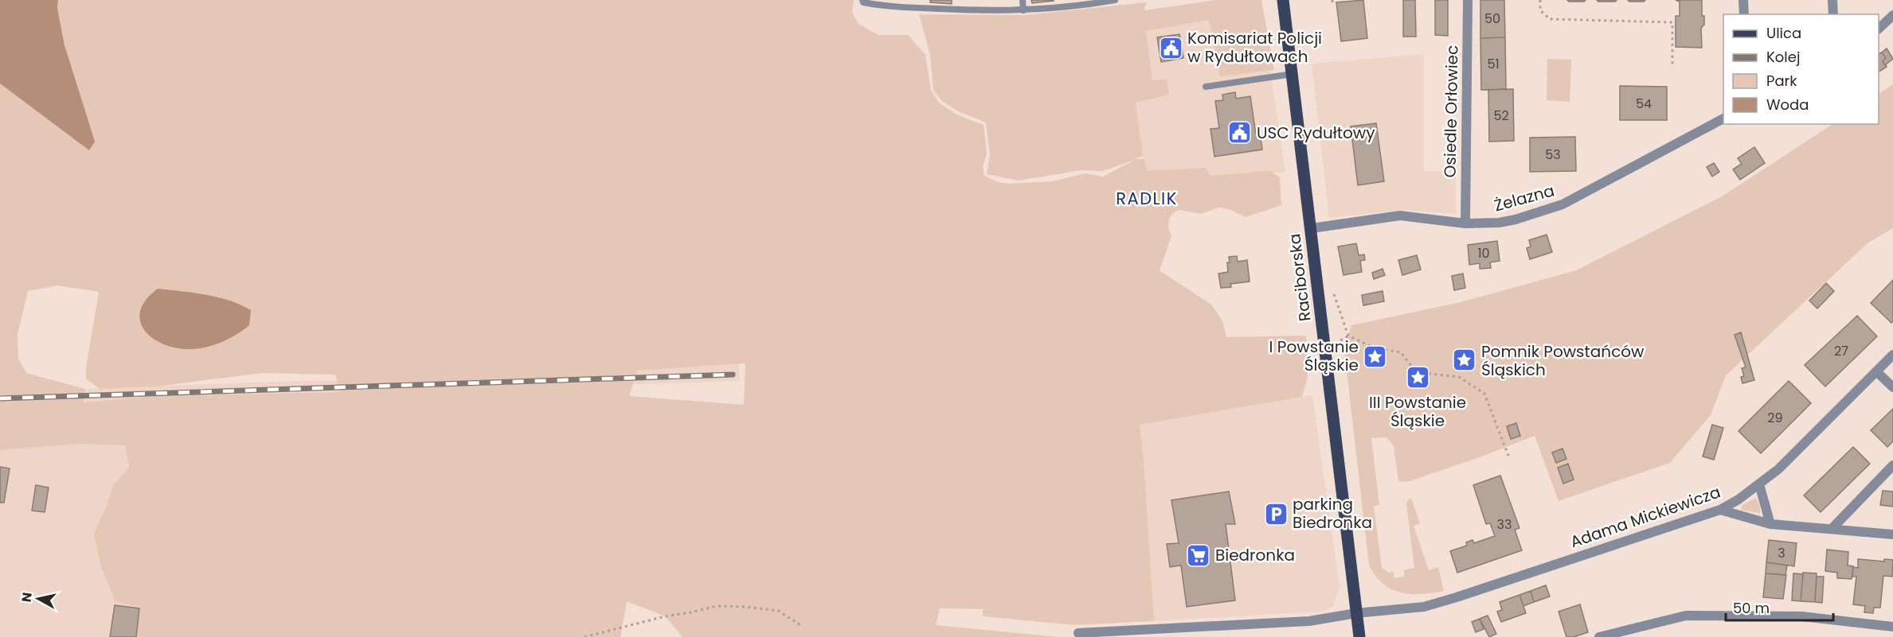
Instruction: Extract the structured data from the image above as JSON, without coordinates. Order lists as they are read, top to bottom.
{
  "streets": {
    "main road": ["Raciborska"],
    "street": ["Osiedle Orłowiec", "Żelazna", "Adama Mickiewicza"]
  },
  "crossings": [
    ["Osiedle Orłowiec", "Żelazna"],
    ["Żelazna", "Raciborska"],
    ["Raciborska", "Adama Mickiewicza"]
  ],
  "districts": ["RADLIK"],
  "places": {
    "public building": ["Komisariat Policji w Rydułtowach", "USC Rydułtowy"],
    "place": ["I Powstanie Śląskie", "Pomnik Powstańców Śląskich", "III Powstanie Śląskie"],
    "parking": ["parking Biedronka"],
    "supermarket": ["Biedronka"]
  },
  "house_numbers": [
    "50",
    "51",
    "54",
    "52",
    "53",
    "10",
    "27",
    "29",
    "33",
    "3"
  ],
  "legend": [
    "Ulica",
    "Kolej",
    "Park",
    "Woda"
  ],
  "scale_bar": "50 m",
  "north": "left"
}
